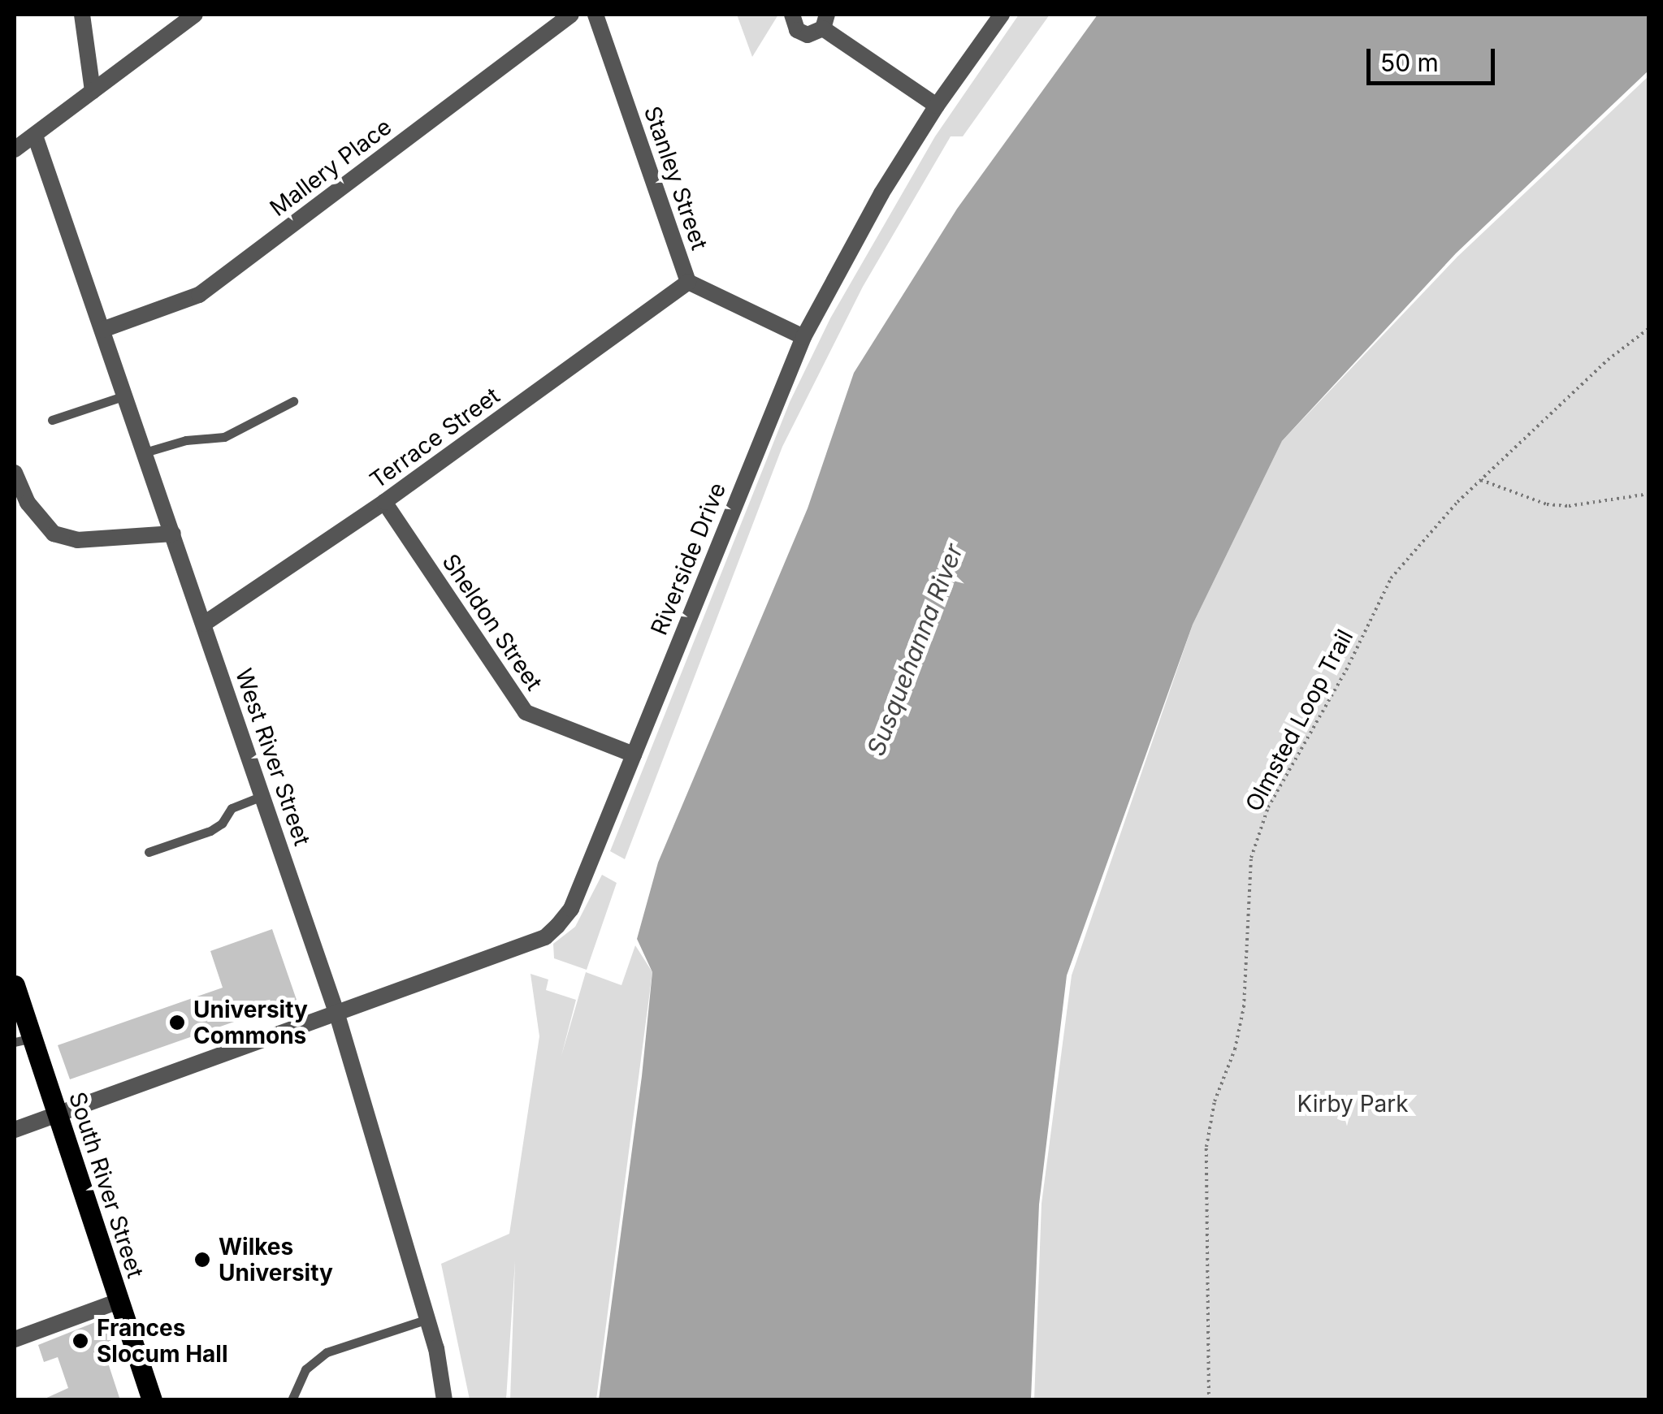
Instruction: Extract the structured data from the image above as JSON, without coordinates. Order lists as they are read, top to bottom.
{
  "streets": {
    "main road": ["South River Street"],
    "street": [
      "Mallery Place",
      "Stanley Street",
      "Terrace Street",
      "Riverside Drive",
      "Sheldon Street",
      "West River Street"
    ],
    "path": ["Olmsted Loop Trail"]
  },
  "crossings": [
    ["Mallery Place", "West River Street"],
    ["Stanley Street", "Terrace Street"],
    ["Stanley Street", "Riverside Drive"],
    ["Terrace Street", "Sheldon Street"],
    ["Terrace Street", "West River Street"],
    ["Riverside Drive", "Sheldon Street"],
    ["Riverside Drive", "West River Street"],
    ["Riverside Drive", "South River Street"]
  ],
  "water": ["Susquehanna River"],
  "parks": ["Kirby Park"],
  "places": ["University Commons", "Wilkes University", "Frances Slocum Hall"],
  "scale_bar": "50 m"
}
